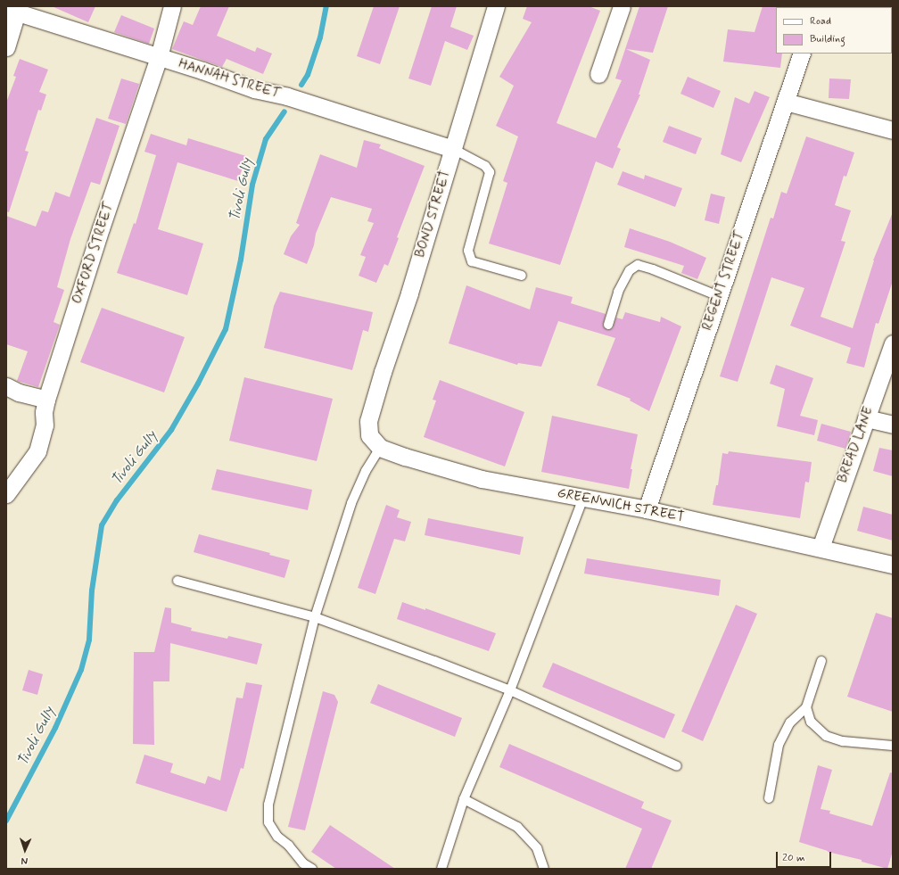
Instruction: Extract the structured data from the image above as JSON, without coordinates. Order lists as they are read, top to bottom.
{
  "streets": {
    "street": [
      "HANNAH STREET",
      "BOND STREET",
      "OXFORD STREET",
      "REGENT STREET",
      "BREAD LANE",
      "GREENWICH STREET"
    ]
  },
  "crossings": [
    ["HANNAH STREET", "BOND STREET"],
    ["HANNAH STREET", "OXFORD STREET"],
    ["BOND STREET", "GREENWICH STREET"],
    ["REGENT STREET", "GREENWICH STREET"],
    ["BREAD LANE", "GREENWICH STREET"]
  ],
  "water": ["Tivoli Gully"],
  "legend": ["Road", "Building"],
  "scale_bar": "20 m",
  "north": "bottom"
}
